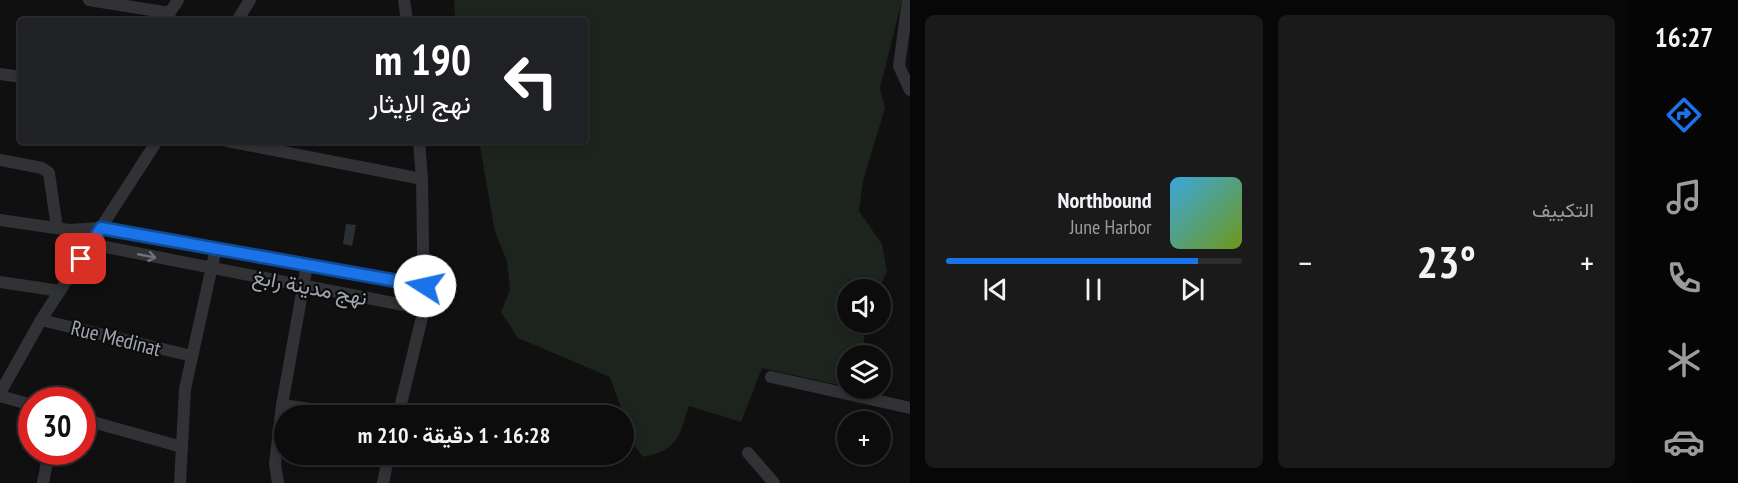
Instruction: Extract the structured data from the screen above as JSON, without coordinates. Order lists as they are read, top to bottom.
{
  "streets": {
    "street": ["نهج مدينة رابغ", "Rue Medinat"]
  },
  "page": {
    "tabs": "16:27",
    "tile": "التكييف",
    "turn": ["190 m", "نهج الإيثار"],
    "song": ["Northbound", "June Harbor"],
    "heat": ["−", "23°", "+"],
    "map_buttons": "+",
    "limit": "30",
    "trip": "16:28 · 1 دقيقة · 210 m"
  }
}
